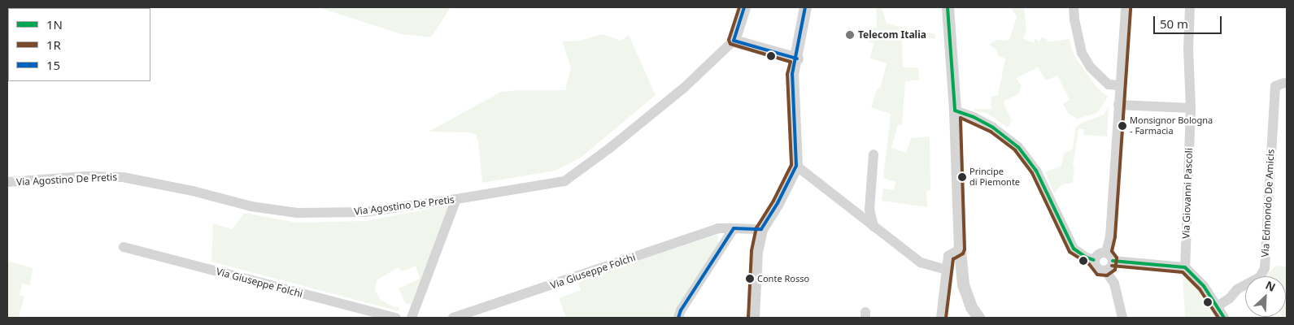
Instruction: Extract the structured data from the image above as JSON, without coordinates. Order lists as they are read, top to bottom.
{
  "streets": {
    "street": [
      "Via Agostino De Pretis",
      "Via Giovanni Pascoli",
      "Via Edmondo De Amicis",
      "Via Giuseppe Folchi"
    ]
  },
  "places": [
    "Telecom Italia",
    "Monsignor Bologna - Farmacia",
    "Principe di Piemonte",
    "Conte Rosso"
  ],
  "lines": ["transit line 1N", "transit line 1R", "transit line 15"],
  "legend": ["1N", "1R", "15"],
  "scale_bar": "50 m",
  "north": "top right"
}
